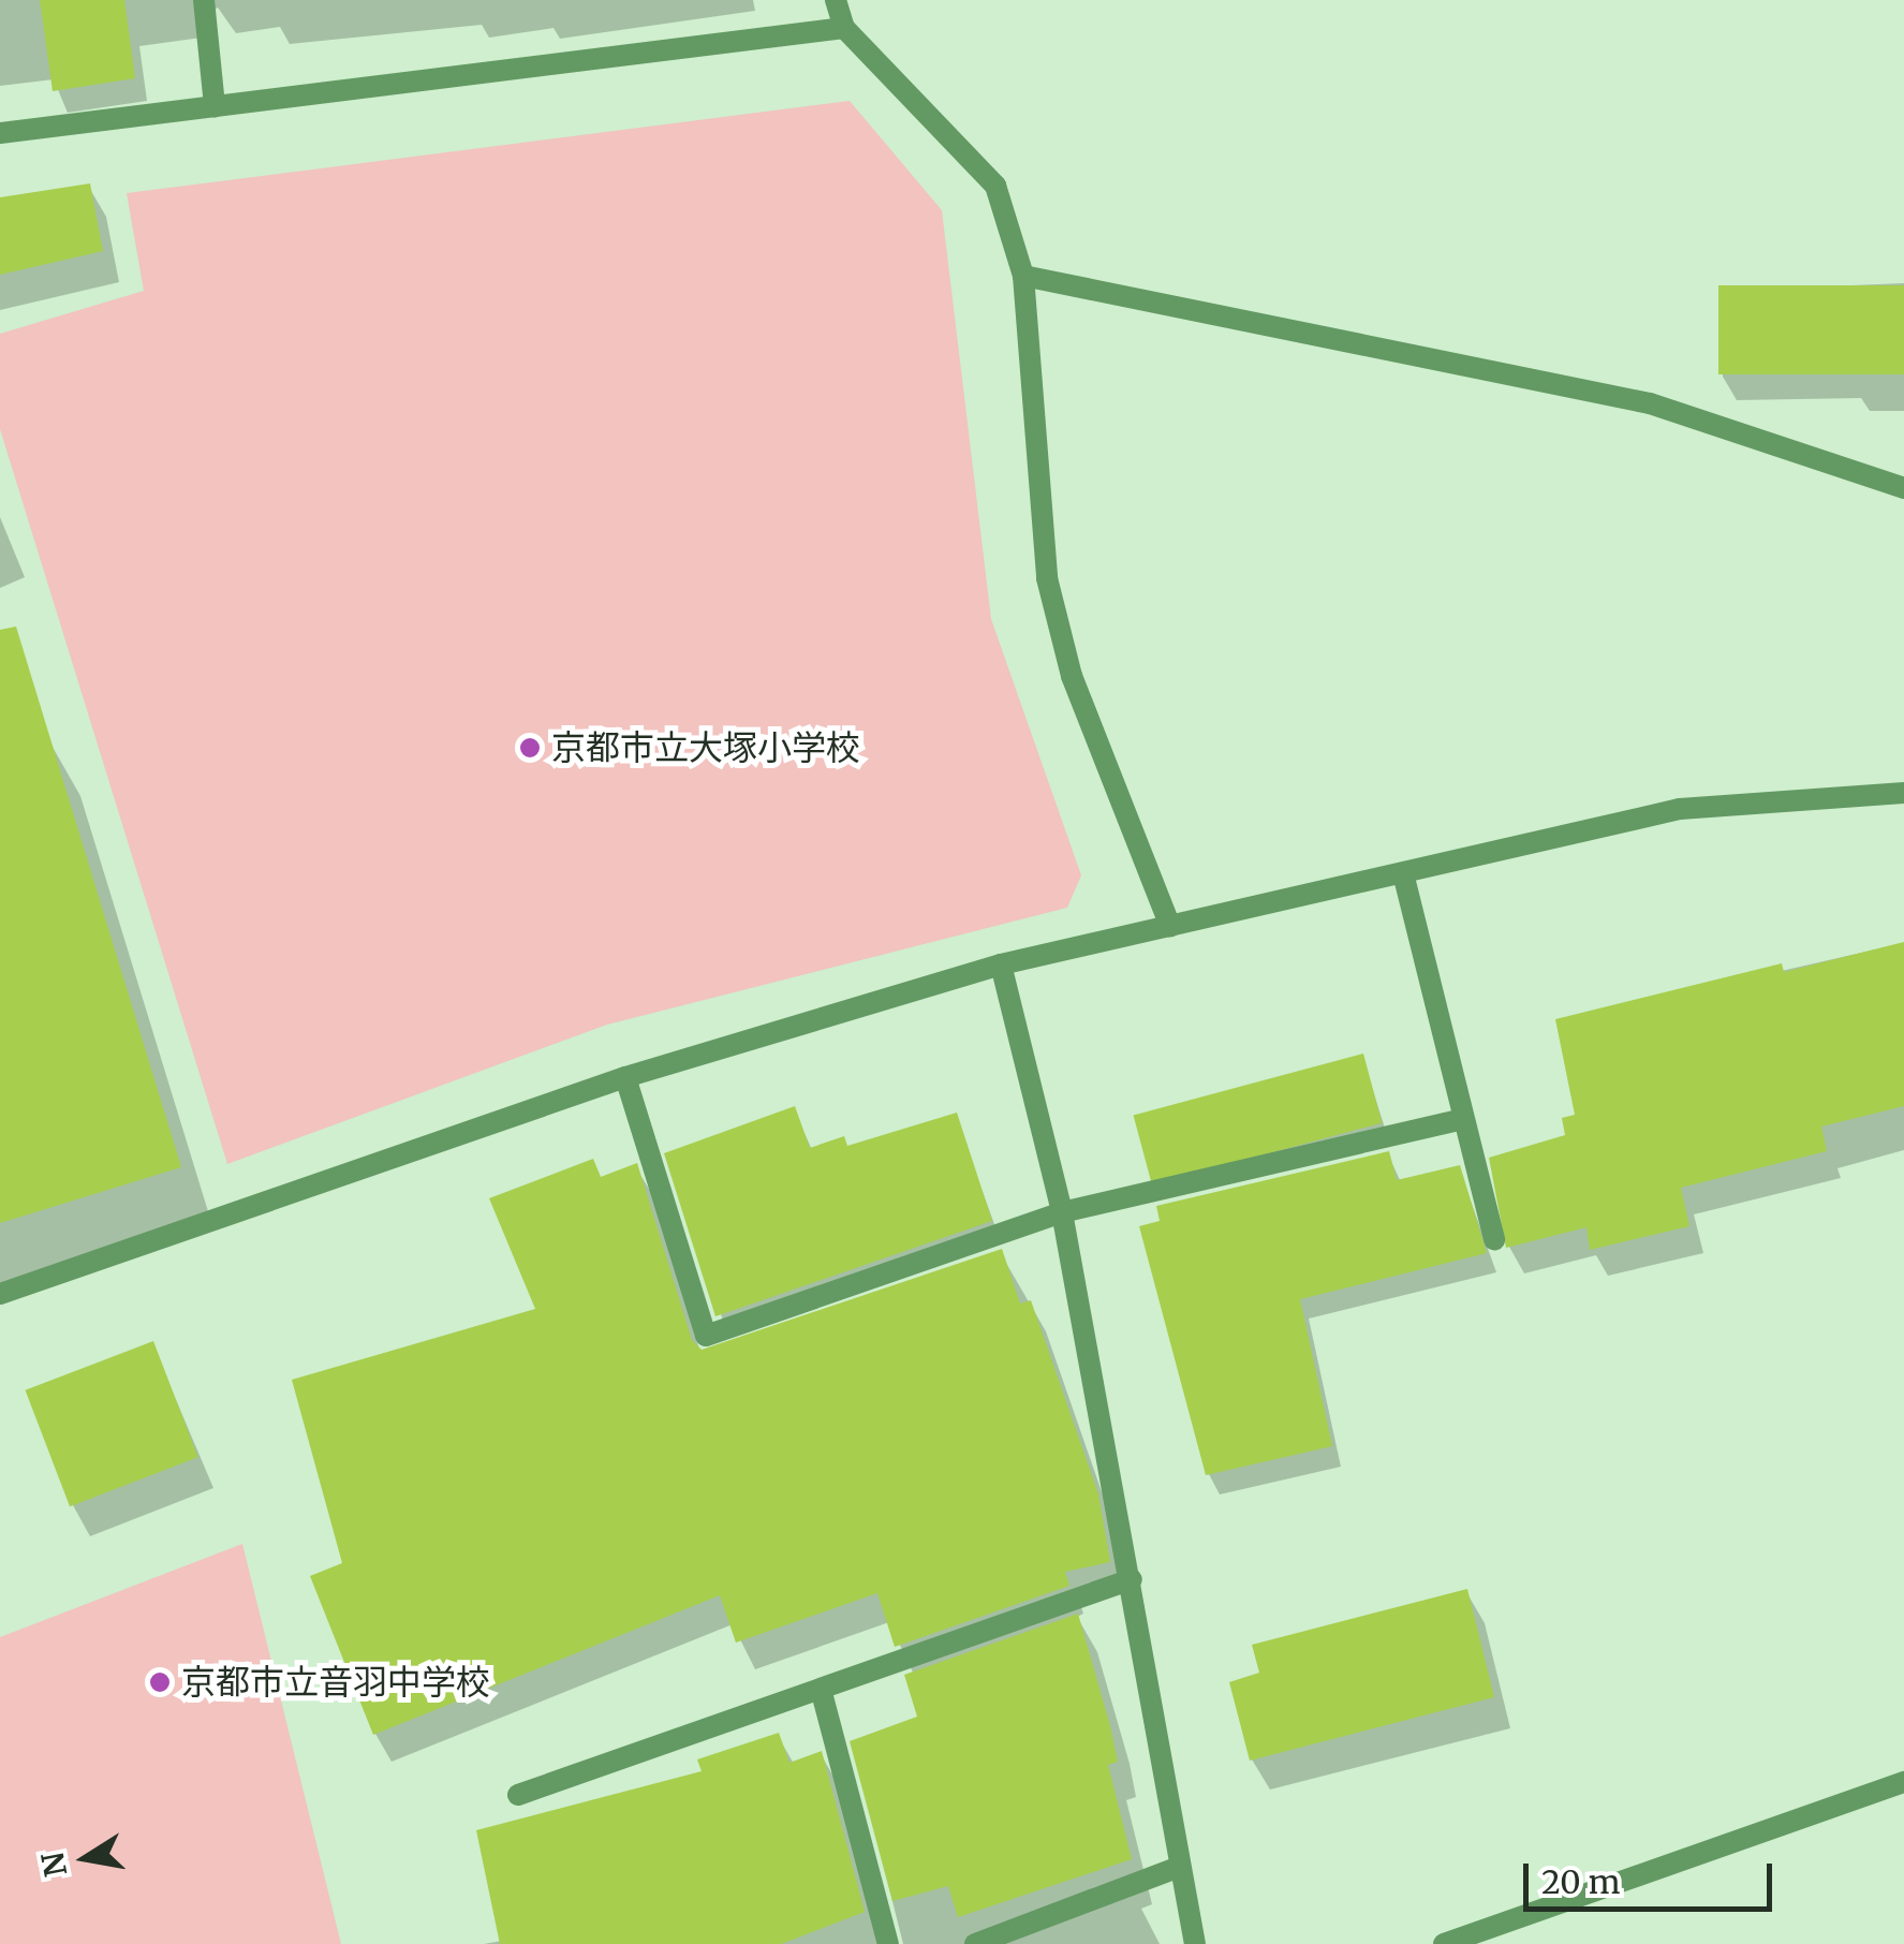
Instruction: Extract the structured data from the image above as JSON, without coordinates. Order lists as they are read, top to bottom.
{
  "places": ["京都市立大塚小学校", "京都市立音羽中学校"],
  "scale_bar": "20 m",
  "north": "left"
}
